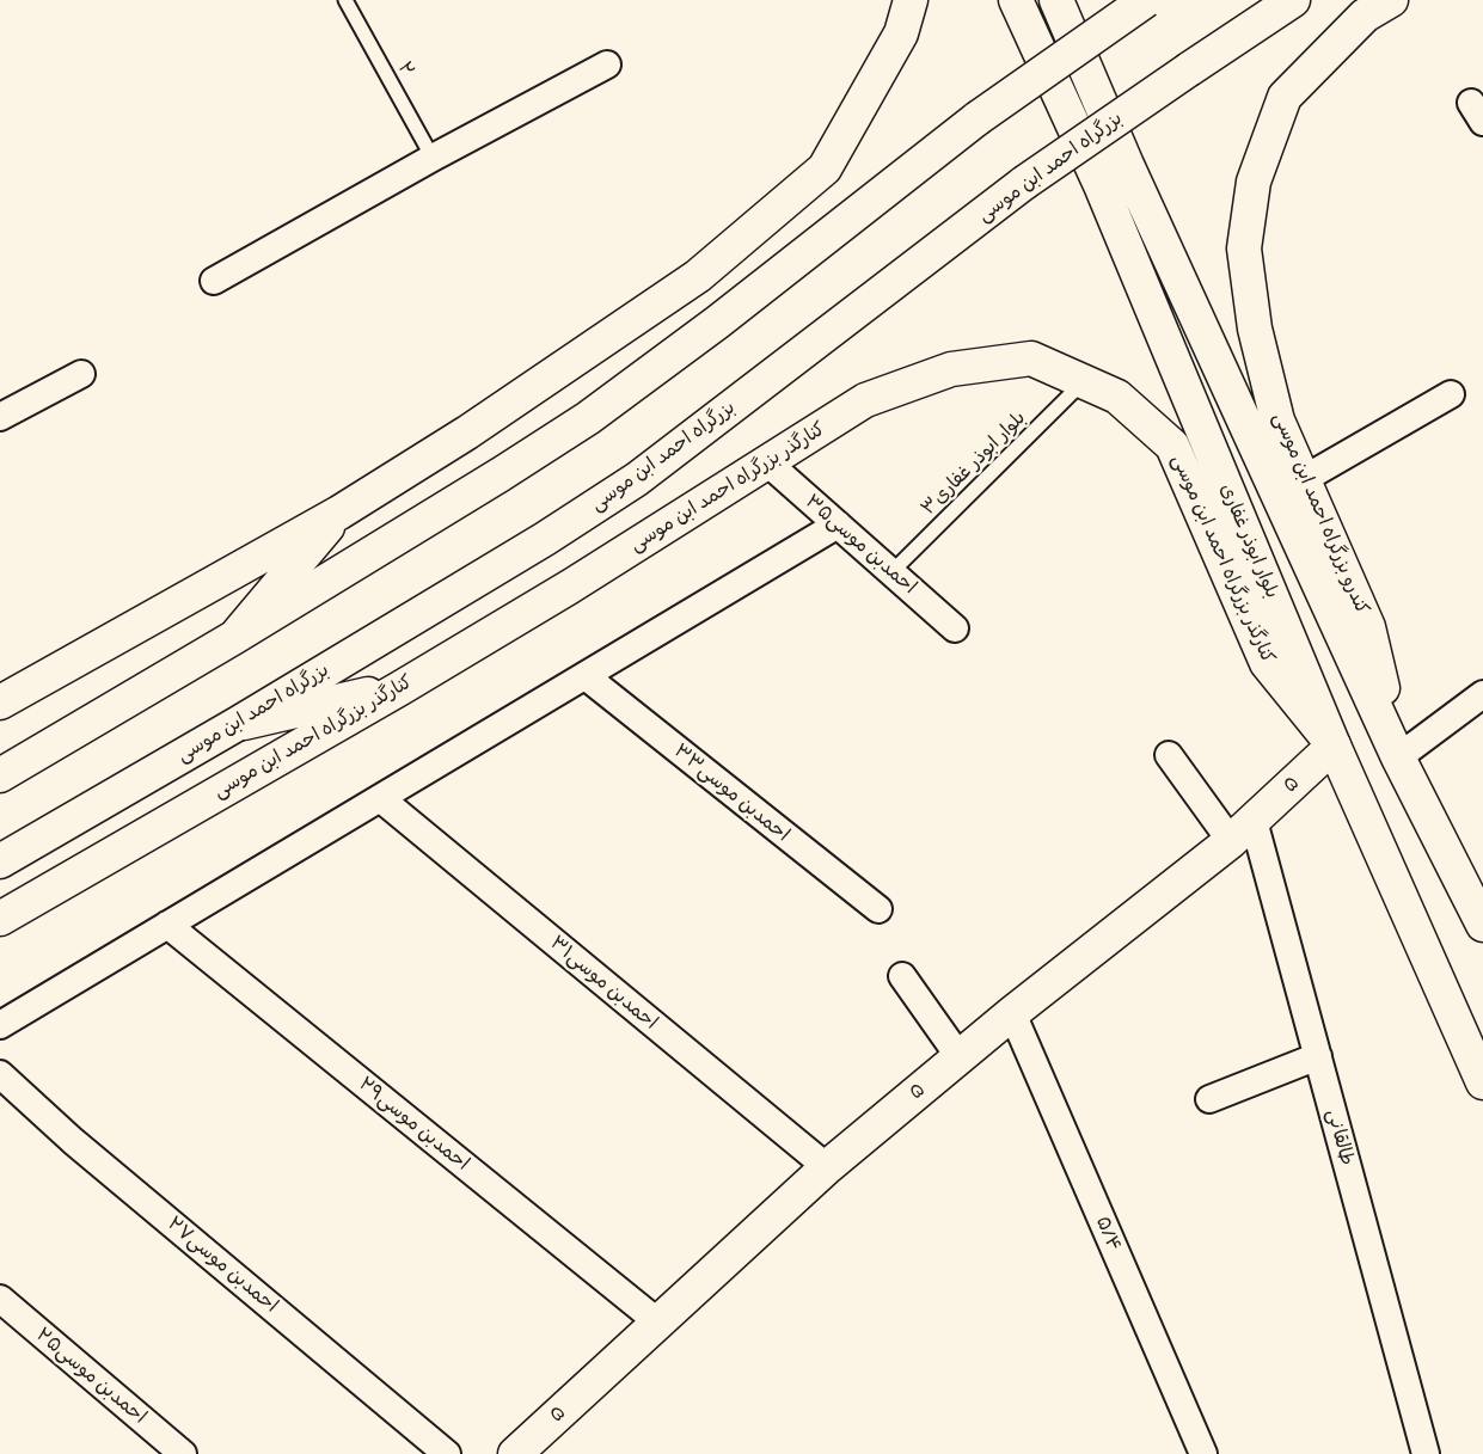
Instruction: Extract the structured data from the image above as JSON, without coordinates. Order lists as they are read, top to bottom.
{
  "streets": {
    "main road": [
      "بزرگراه احمد ابن موسی",
      "کنارگذر بزرگراه احمد ابن موسی",
      "کندرو بزرگراه احمد ابن موسی",
      "بلوار ابوذر غفاری",
      "۵"
    ],
    "street": [
      "۳۵احمدبن موسی",
      "۳۳احمدبن موسی",
      "۳۱احمدبن موسی",
      "۲۹احمدبن موسی",
      "طالقانی",
      "۵/۴",
      "۲۷احمدبن موسی",
      "۲۵احمدبن موسی"
    ],
    "lane": ["۲", "بلوار ابوذر غفاری۳"]
  },
  "crossings": [
    ["بلوار ابوذر غفاری۳", "کنارگذر بزرگراه احمد ابن موسی"],
    ["بلوار ابوذر غفاری۳", "۳۵احمدبن موسی"],
    ["کنارگذر بزرگراه احمد ابن موسی", "بلوار ابوذر غفاری"],
    ["کنارگذر بزرگراه احمد ابن موسی", "۳۵احمدبن موسی"],
    ["کنارگذر بزرگراه احمد ابن موسی", "۵"],
    ["بلوار ابوذر غفاری", "۵"],
    ["۵", "۳۱احمدبن موسی"],
    ["۵", "۲۹احمدبن موسی"],
    ["۵", "طالقانی"],
    ["۵", "۵/۴"]
  ]
}
